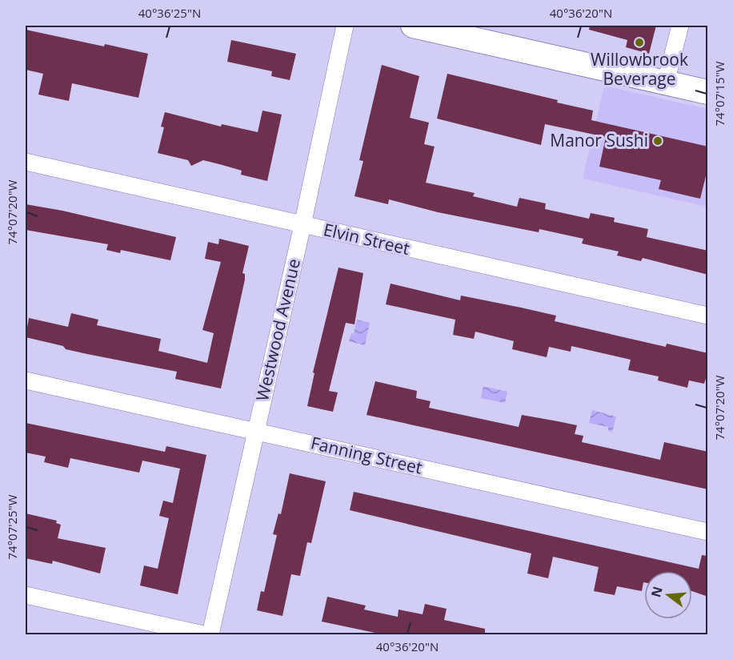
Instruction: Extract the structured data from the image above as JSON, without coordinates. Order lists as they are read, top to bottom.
{
  "streets": {
    "street": ["Elvin Street", "Westwood Avenue", "Fanning Street"]
  },
  "crossings": [
    ["Elvin Street", "Westwood Avenue"],
    ["Westwood Avenue", "Fanning Street"]
  ],
  "places": ["Willowbrook Beverage", "Manor Sushi"],
  "north": "left",
  "coordinates": [
    "40°36'25\"N",
    "40°36'20\"N",
    "74°07'15\"W",
    "74°07'20\"W",
    "74°07'25\"W"
  ]
}
